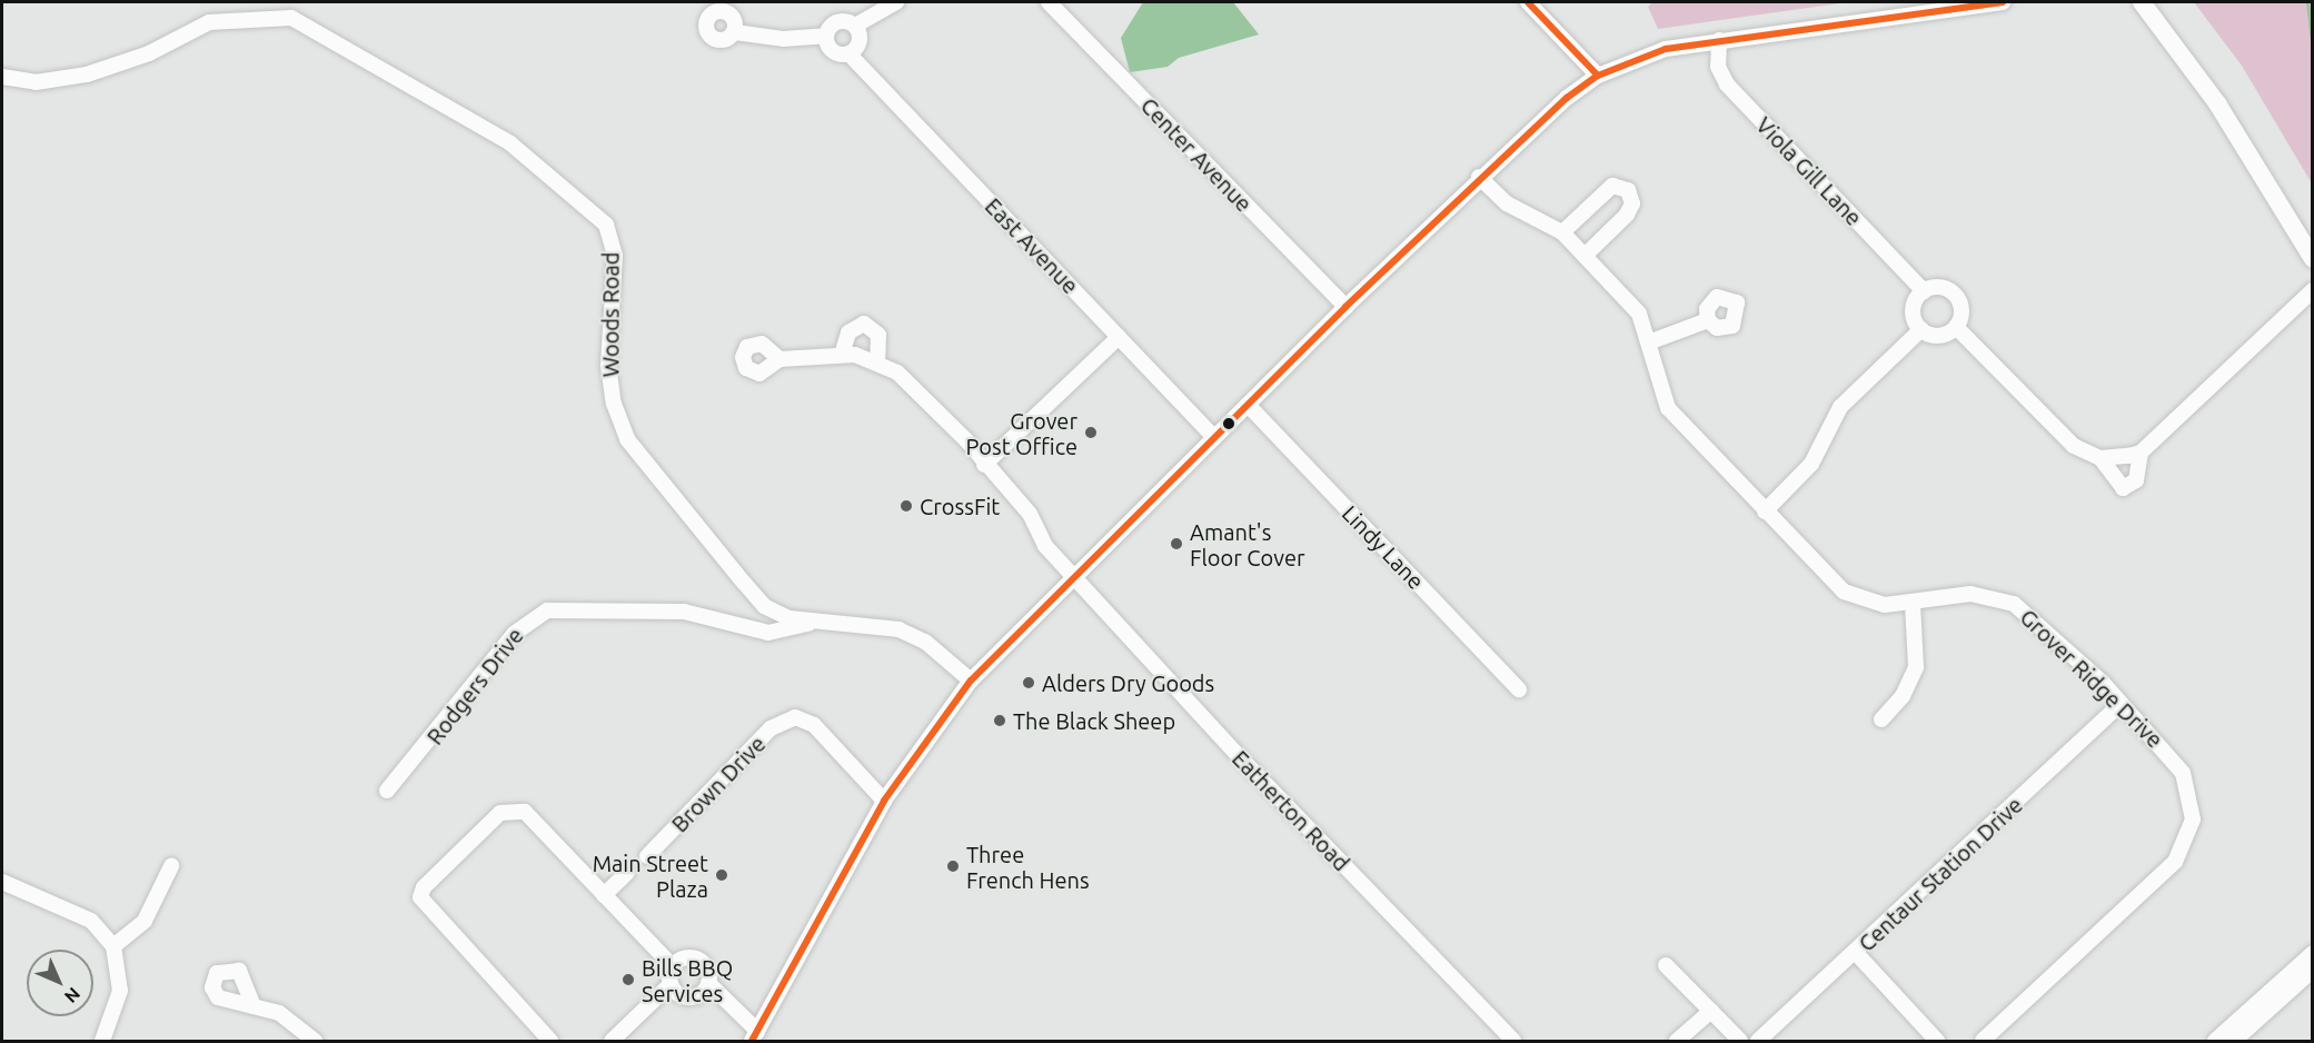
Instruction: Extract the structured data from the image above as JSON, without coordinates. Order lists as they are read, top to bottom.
{
  "streets": {
    "street": [
      "Center Avenue",
      "Viola Gill Lane",
      "East Avenue",
      "Woods Road",
      "Lindy Lane",
      "Grover Ridge Drive",
      "Rodgers Drive",
      "Brown Drive",
      "Eatherton Road",
      "Centaur Station Drive"
    ]
  },
  "crossings": [
    ["Woods Road", "Rodgers Drive"],
    ["Grover Ridge Drive", "Centaur Station Drive"]
  ],
  "places": [
    "Grover Post Office",
    "CrossFit",
    "Amant's Floor Cover",
    "Alders Dry Goods",
    "The Black Sheep",
    "Three French Hens",
    "Main Street Plaza",
    "Bills BBQ Services"
  ],
  "north": "bottom right"
}
